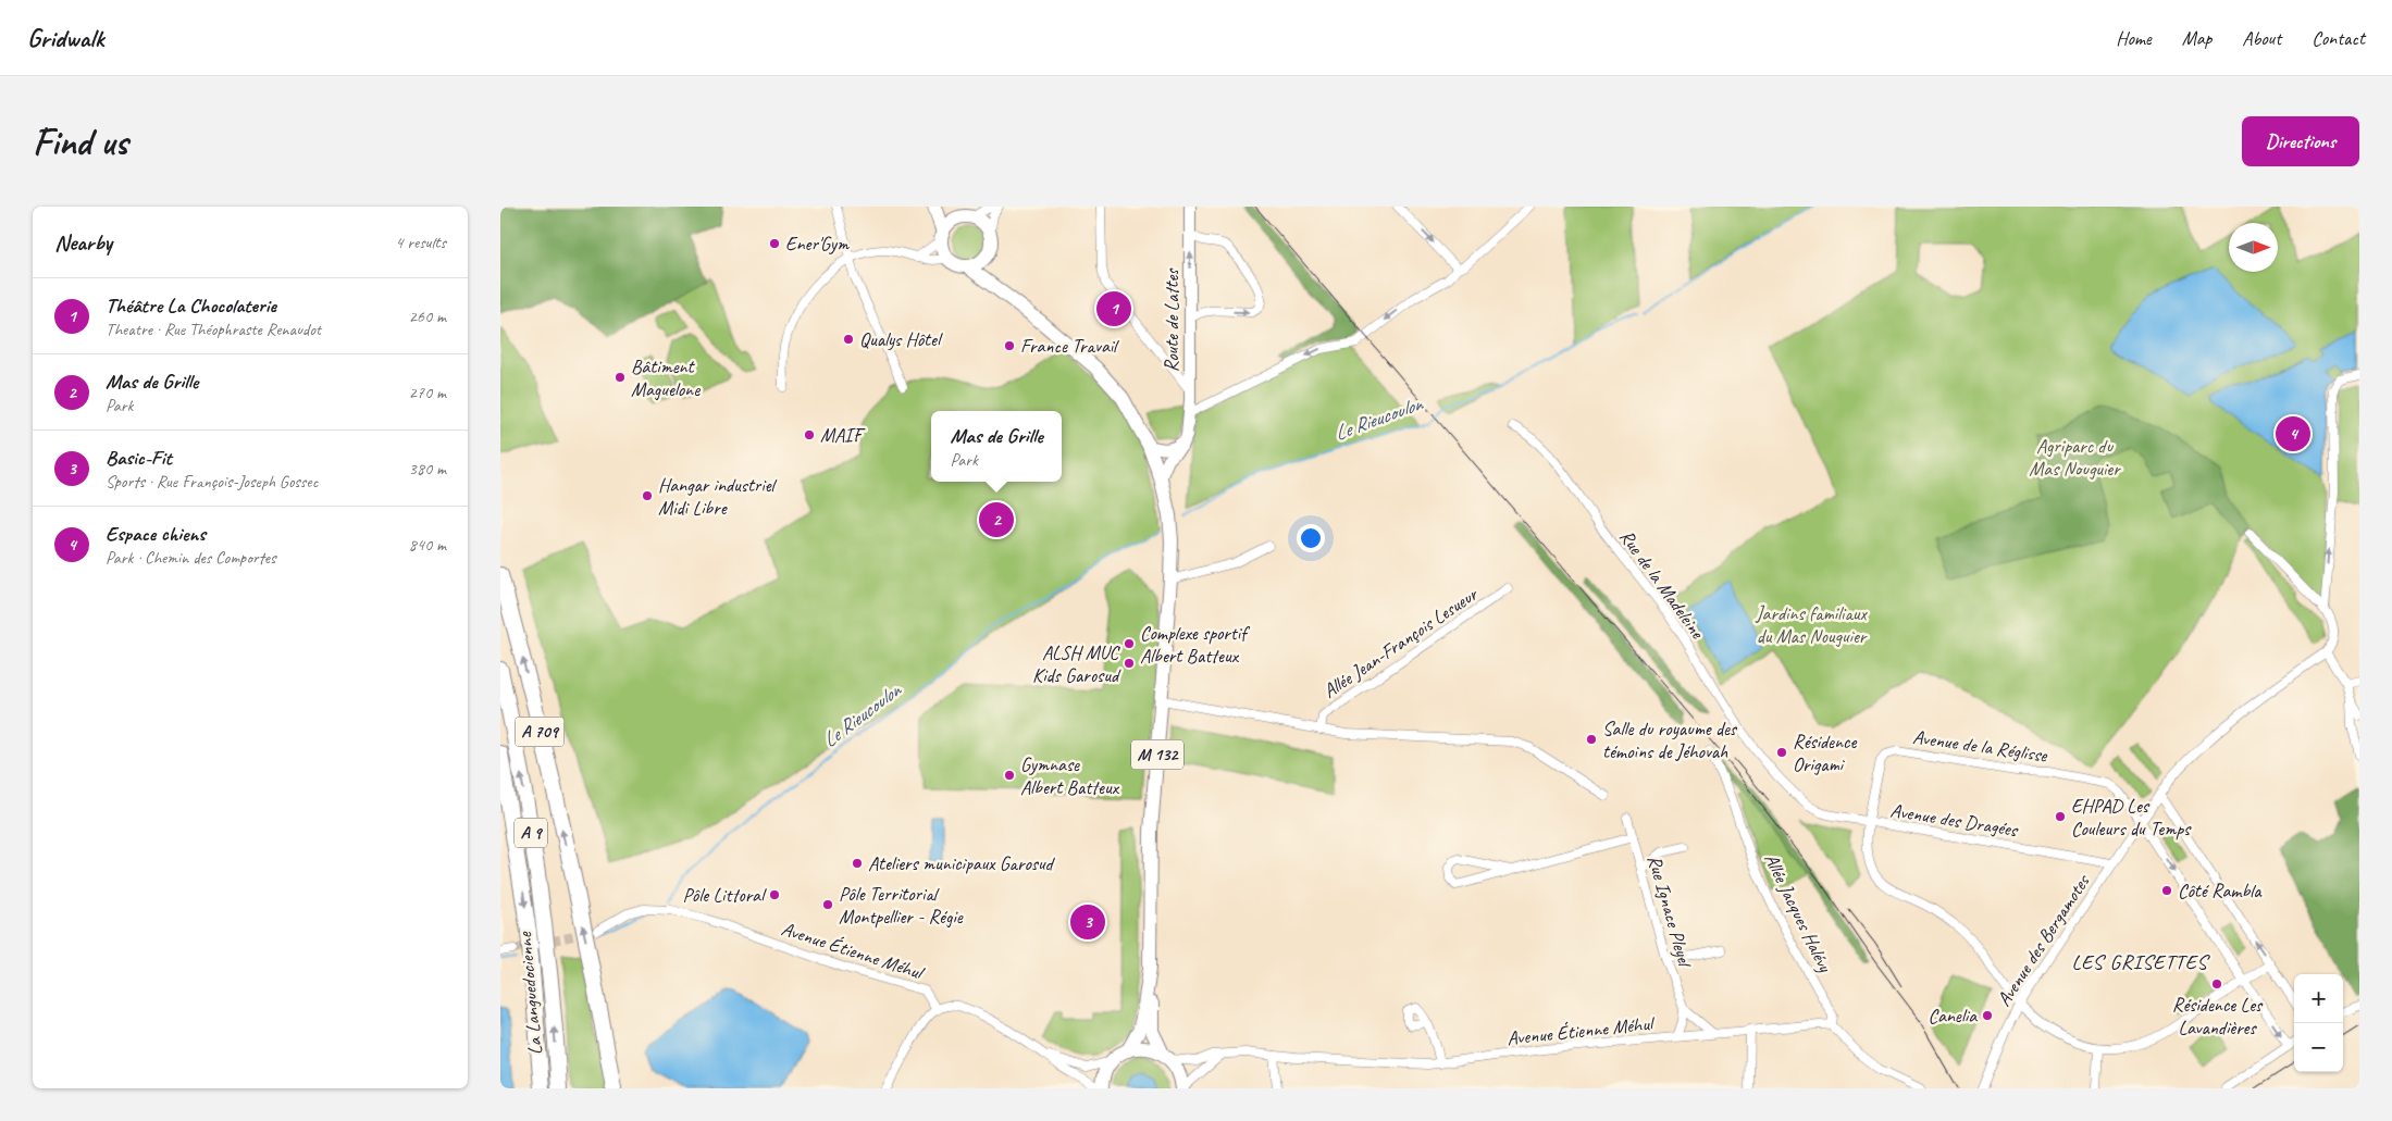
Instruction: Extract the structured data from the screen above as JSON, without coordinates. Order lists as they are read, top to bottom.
{
  "streets": {
    "highway": ["A 709", "A 9", "La Languedocienne"],
    "main road": ["M 132"],
    "street": [
      "Route de Lattes",
      "Rue de la Madeleine",
      "Allée Jean-François Lesueur",
      "Avenue de la Réglisse",
      "Avenue des Dragées",
      "Rue Ignace Pleyel",
      "Allée Jacques Halévy",
      "Avenue des Bergamotes",
      "Avenue Étienne Méhul"
    ]
  },
  "crossings": [
    ["Route de Lattes", "M 132"],
    ["Rue de la Madeleine", "Avenue des Dragées"],
    ["Avenue de la Réglisse", "Avenue des Dragées"],
    ["Avenue de la Réglisse", "Avenue des Bergamotes"],
    ["M 132", "Avenue Étienne Méhul"],
    ["Avenue des Dragées", "Avenue des Bergamotes"],
    ["Allée Jacques Halévy", "Avenue Étienne Méhul"]
  ],
  "districts": ["LES GRISETTES"],
  "water": ["Le Rieucoulon"],
  "parks": ["Agriparc du Mas Nouguier", "Jardins familiaux du Mas Nouguier"],
  "places": [
    "Ener'Gym",
    "Qualys Hôtel",
    "France Travail",
    "Bâtiment Maguelone",
    "MAIF",
    "Hangar industriel Midi Libre",
    "Complexe sportif Albert Batteux",
    "ALSH MUC Kids Garosud",
    "Salle du royaume des témoins de Jéhovah",
    "Résidence Origami",
    "Gymnase Albert Batteux",
    "EHPAD Les Couleurs du Temps",
    "Ateliers municipaux Garosud",
    "Côté Rambla",
    "Pôle Littoral",
    "Pôle Territorial Montpellier - Régie",
    "Résidence Les Lavandières",
    "Canelia"
  ],
  "north": "right",
  "page": {
    "header": "Gridwalk",
    "nav": [
      "Home",
      "Map",
      "About",
      "Contact"
    ],
    "buttons": "Directions",
    "title": "Find us",
    "heading": ["Nearby", "4 results"],
    "list": [
      {
        "mark": "1",
        "name": "Théâtre La Chocolaterie",
        "note": "Theatre · Rue Théophraste Renaudot",
        "value": "260 m"
      },
      {
        "mark": "2",
        "name": "Mas de Grille",
        "note": "Park",
        "value": "270 m"
      },
      {
        "mark": "3",
        "name": "Basic-Fit",
        "note": "Sports · Rue François-Joseph Gossec",
        "value": "380 m"
      },
      {
        "mark": "4",
        "name": "Espace chiens",
        "note": "Park · Chemin des Comportes",
        "value": "840 m"
      }
    ],
    "pins": [
      "1",
      "4",
      "2",
      "3"
    ],
    "popup": ["Mas de Grille", "Park"],
    "map_buttons": ["+", "−"]
  }
}
